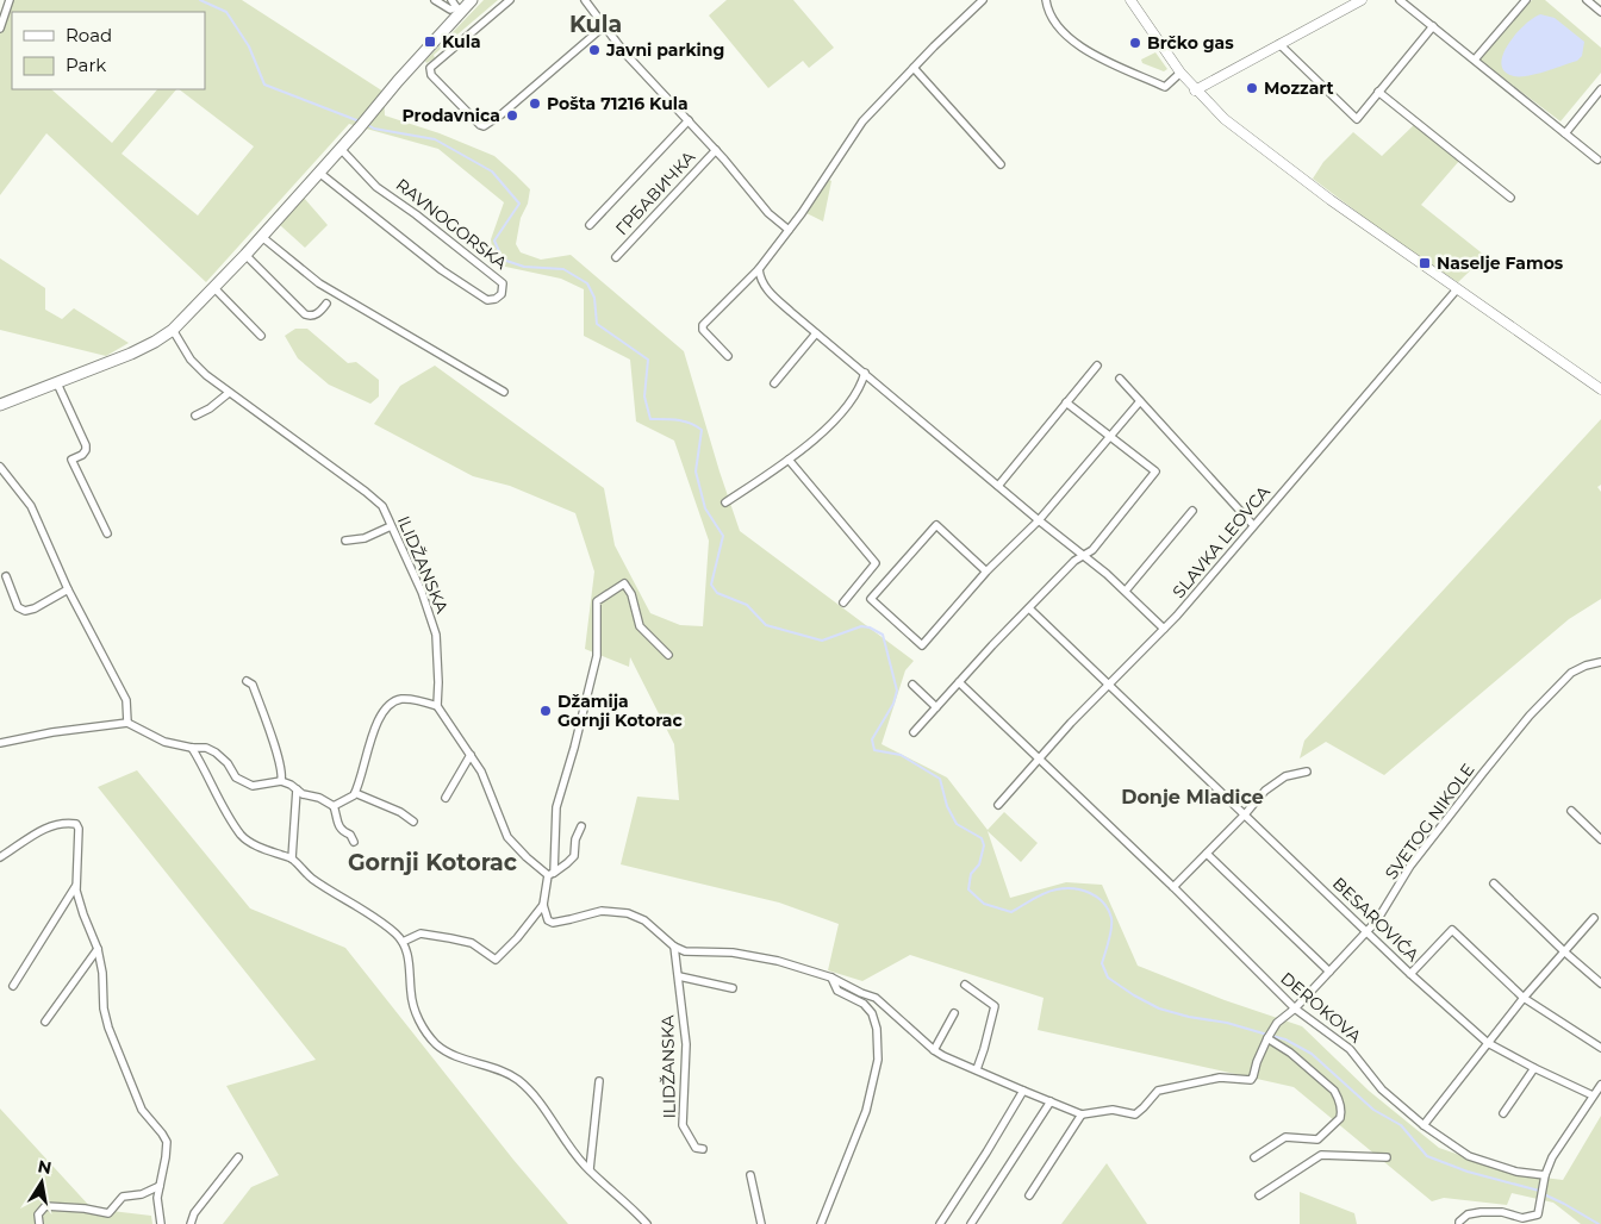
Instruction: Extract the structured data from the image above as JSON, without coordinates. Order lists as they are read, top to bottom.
{
  "streets": {
    "street": [
      "ГРБАВИЧКА",
      "RAVNOGORSKA",
      "SLAVKA LEOVCA",
      "ILIDŽANSKA",
      "SVETOG NIKOLE",
      "BESAROVIĆA",
      "DEROKOVA"
    ]
  },
  "crossings": [
    ["SLAVKA LEOVCA", "BESAROVIĆA"],
    ["SLAVKA LEOVCA", "DEROKOVA"],
    ["SVETOG NIKOLE", "BESAROVIĆA"],
    ["SVETOG NIKOLE", "DEROKOVA"]
  ],
  "districts": ["Kula", "Donje Mladice", "Gornji Kotorac"],
  "places": {
    "transit": ["Kula", "Naselje Famos"],
    "other": [
      "Brčko gas",
      "Javni parking",
      "Mozzart",
      "Pošta 71216 Kula",
      "Prodavnica",
      "Džamija Gornji Kotorac"
    ]
  },
  "legend": ["Road", "Park"],
  "north": "top"
}
